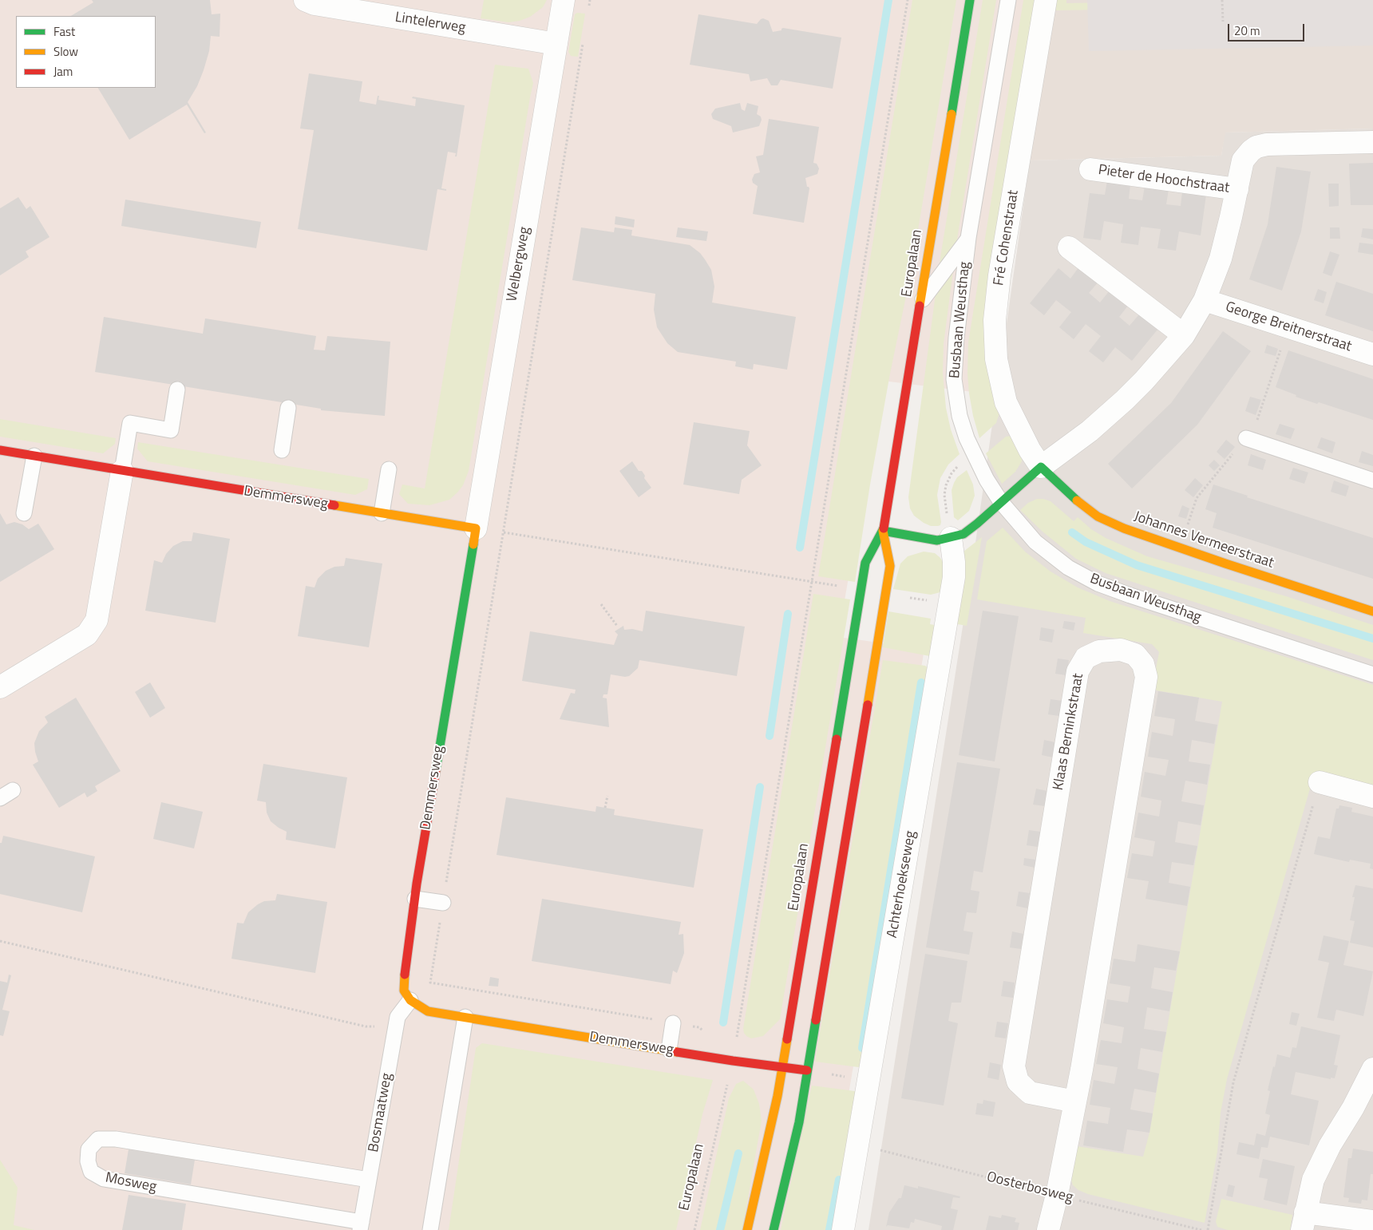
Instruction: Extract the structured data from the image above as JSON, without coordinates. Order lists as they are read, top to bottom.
{
  "streets": {
    "street": [
      "Lintelerweg",
      "Pieter de Hoochstraat",
      "Fré Cohenstraat",
      "Europalaan",
      "Welbergweg",
      "George Breitnerstraat",
      "Demmersweg",
      "Johannes Vermeerstraat",
      "Klaas Berninkstraat",
      "Achterhoekseweg"
    ],
    "lane": ["Busbaan Weusthag", "Bosmaatweg", "Mosweg"],
    "path": ["Oosterbosweg"]
  },
  "crossings": [
    ["Lintelerweg", "Welbergweg"],
    ["Pieter de Hoochstraat", "Fré Cohenstraat"],
    ["Pieter de Hoochstraat", "George Breitnerstraat"],
    ["Pieter de Hoochstraat", "Johannes Vermeerstraat"],
    ["Fré Cohenstraat", "Johannes Vermeerstraat"],
    ["Europalaan", "Demmersweg"],
    ["Welbergweg", "Demmersweg"],
    ["Demmersweg", "Bosmaatweg"],
    ["Klaas Berninkstraat", "Oosterbosweg"],
    ["Achterhoekseweg", "Oosterbosweg"],
    ["Bosmaatweg", "Mosweg"]
  ],
  "legend": ["Fast", "Slow", "Jam"],
  "scale_bar": "20 m"
}
